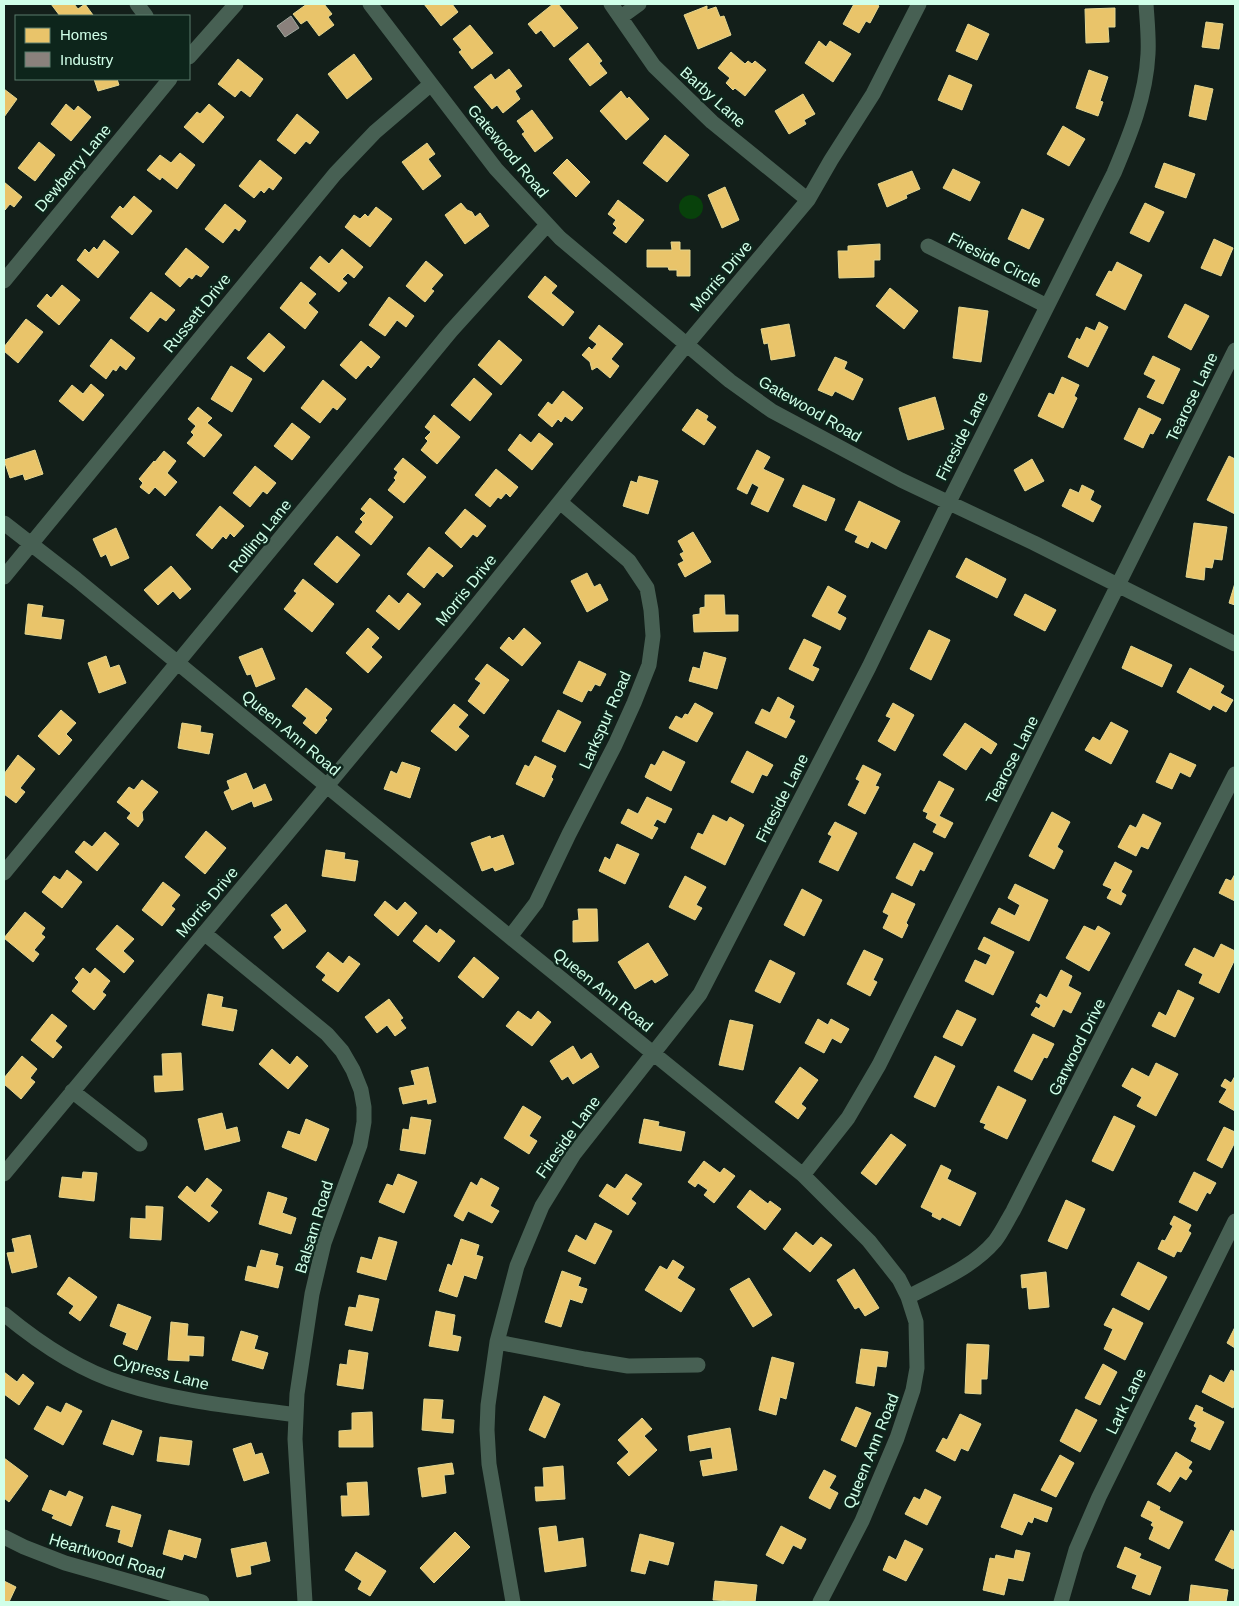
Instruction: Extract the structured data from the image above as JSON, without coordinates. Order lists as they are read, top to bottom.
{
  "streets": {
    "street": [
      "Barby Lane",
      "Gatewood Road",
      "Dewberry Lane",
      "Fireside Circle",
      "Morris Drive",
      "Russett Drive",
      "Tearose Lane",
      "Fireside Lane",
      "Rolling Lane",
      "Larkspur Road",
      "Queen Ann Road",
      "Garwood Drive",
      "Balsam Road",
      "Cypress Lane",
      "Lark Lane",
      "Heartwood Road"
    ]
  },
  "crossings": [
    ["Barby Lane", "Morris Drive"],
    ["Gatewood Road", "Morris Drive"],
    ["Gatewood Road", "Russett Drive"],
    ["Gatewood Road", "Tearose Lane"],
    ["Gatewood Road", "Fireside Lane"],
    ["Gatewood Road", "Rolling Lane"],
    ["Fireside Circle", "Fireside Lane"],
    ["Morris Drive", "Larkspur Road"],
    ["Morris Drive", "Queen Ann Road"],
    ["Morris Drive", "Balsam Road"],
    ["Russett Drive", "Queen Ann Road"],
    ["Tearose Lane", "Queen Ann Road"],
    ["Fireside Lane", "Queen Ann Road"],
    ["Rolling Lane", "Queen Ann Road"],
    ["Larkspur Road", "Queen Ann Road"],
    ["Queen Ann Road", "Garwood Drive"],
    ["Balsam Road", "Cypress Lane"]
  ],
  "legend": ["Homes", "Industry"]
}
